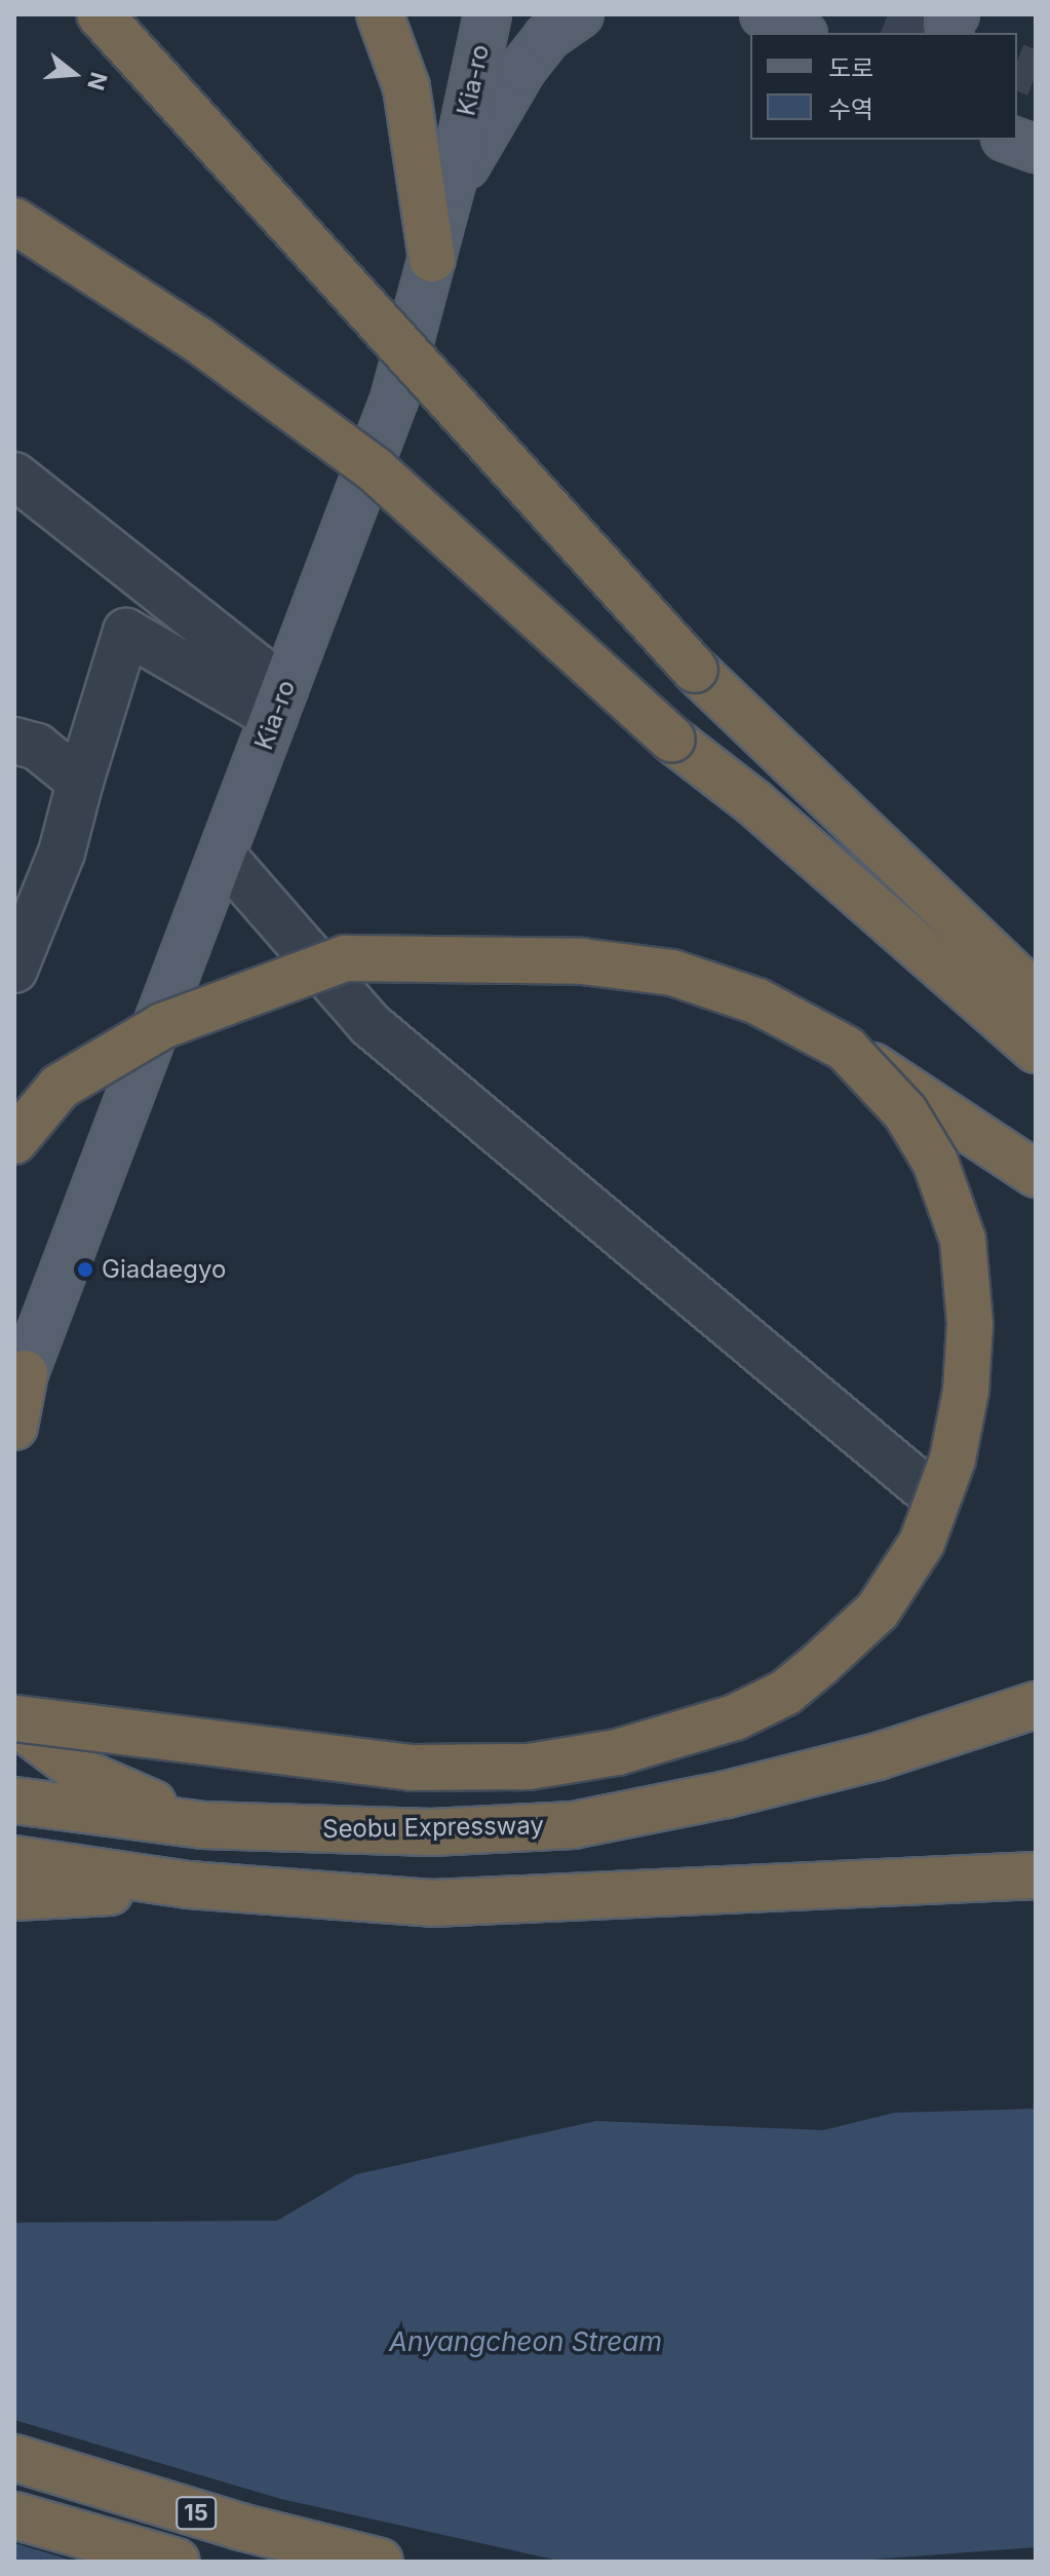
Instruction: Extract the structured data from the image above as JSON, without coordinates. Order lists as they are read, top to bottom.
{
  "streets": {
    "highway": ["Seobu Expressway", "15"],
    "main road": ["Kia-ro"]
  },
  "water": ["Anyangcheon Stream"],
  "places": ["Giadaegyo"],
  "legend": ["도로", "수역"],
  "north": "right"
}
